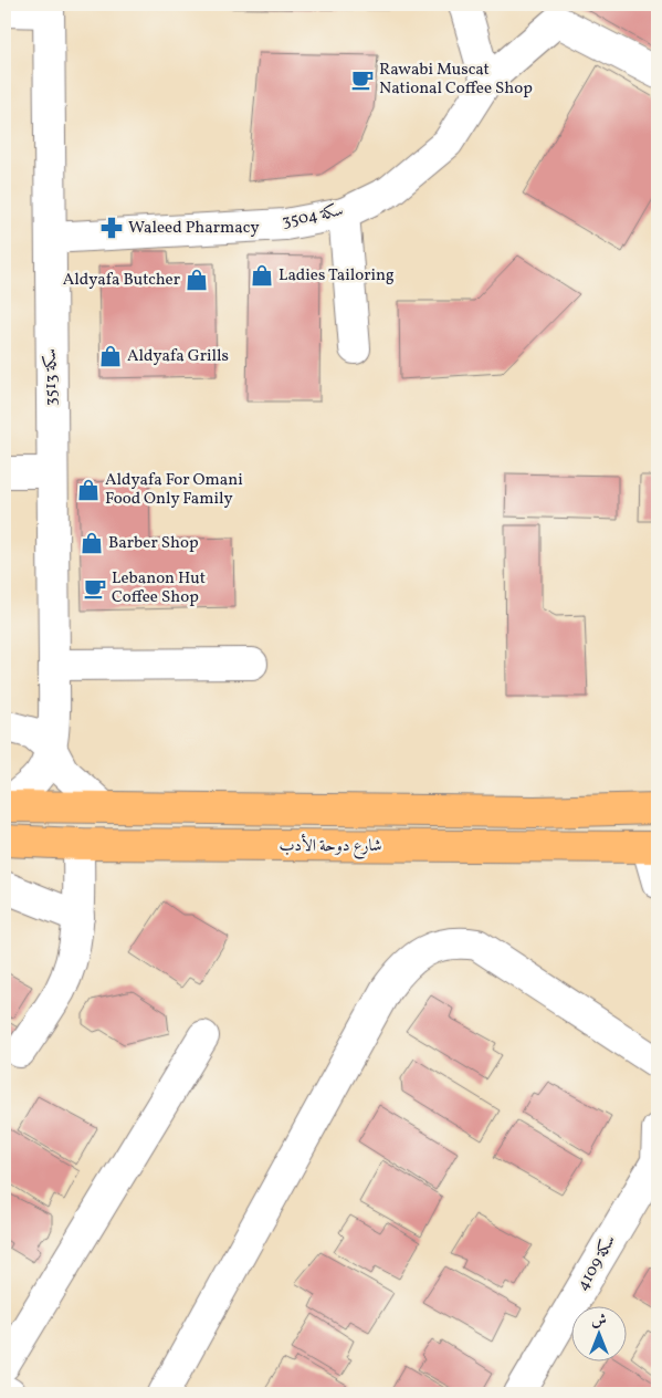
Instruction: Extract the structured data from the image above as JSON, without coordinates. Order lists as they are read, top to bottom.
{
  "streets": {
    "main road": ["شارع دوحة الأدب"],
    "street": ["سكة 3504", "سكة 3513", "سكة 4109"]
  },
  "crossings": [
    ["سكة 3504", "سكة 3513"]
  ],
  "places": {
    "cafe": ["Rawabi Muscat National Coffee Shop", "Lebanon Hut Coffee Shop"],
    "pharmacy": ["Waleed Pharmacy"],
    "shop": [
      "Ladies Tailoring",
      "Aldyafa Butcher",
      "Aldyafa Grills",
      "Aldyafa For Omani Food Only Family",
      "Barber Shop"
    ]
  },
  "north": "top"
}
